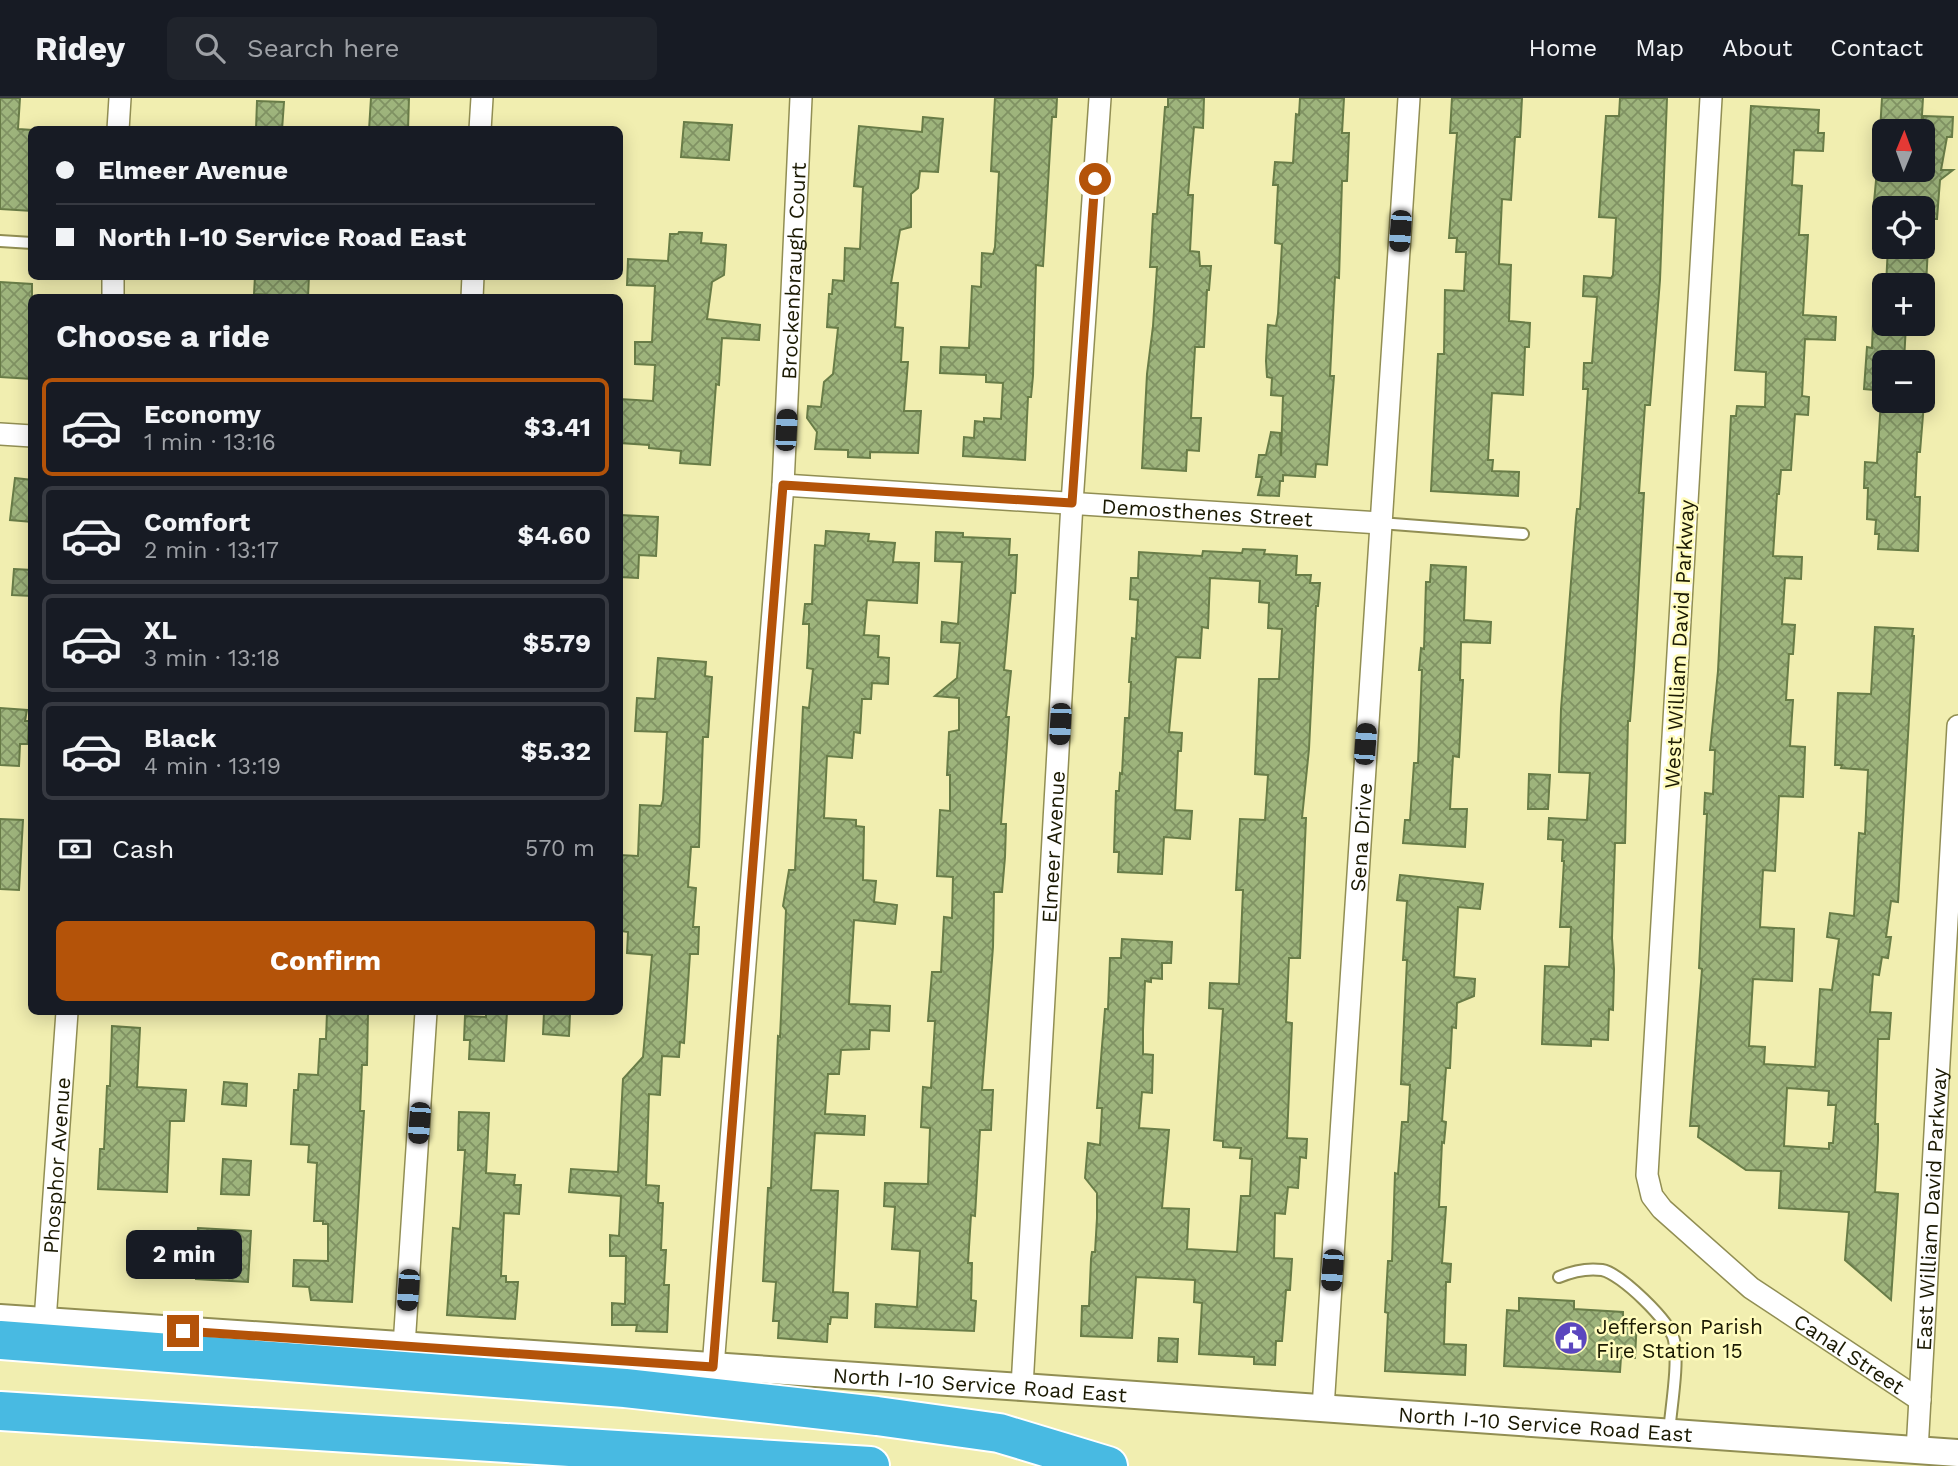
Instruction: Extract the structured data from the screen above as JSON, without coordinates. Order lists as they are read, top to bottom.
{
  "streets": {
    "street": [
      "Brockenbraugh Court",
      "Demosthenes Street",
      "West William David Parkway",
      "Sena Drive",
      "Elmeer Avenue",
      "Phosphor Avenue",
      "East William David Parkway",
      "Canal Street",
      "North I-10 Service Road East"
    ]
  },
  "crossings": [
    ["Brockenbraugh Court", "Demosthenes Street"],
    ["Brockenbraugh Court", "North I-10 Service Road East"],
    ["Demosthenes Street", "Sena Drive"],
    ["Demosthenes Street", "Elmeer Avenue"],
    ["West William David Parkway", "Canal Street"],
    ["Sena Drive", "North I-10 Service Road East"],
    ["Elmeer Avenue", "North I-10 Service Road East"],
    ["Phosphor Avenue", "North I-10 Service Road East"],
    ["East William David Parkway", "Canal Street"],
    ["Canal Street", "North I-10 Service Road East"]
  ],
  "places": {
    "public building": ["Jefferson Parish Fire Station 15"]
  },
  "north": "top",
  "page": {
    "header": "Ridey",
    "search": "Search here",
    "nav": [
      "Home",
      "Map",
      "About",
      "Contact"
    ],
    "map_buttons": ["+", "−"],
    "banner": ["Elmeer Avenue", "North I-10 Service Road East"],
    "heading": "Choose a ride",
    "list": [
      {
        "name": "Economy",
        "note": "1 min · 13:16",
        "value": "$3.41"
      },
      {
        "name": "Comfort",
        "note": "2 min · 13:17",
        "value": "$4.60"
      },
      {
        "name": "XL",
        "note": "3 min · 13:18",
        "value": "$5.79"
      },
      {
        "name": "Black",
        "note": "4 min · 13:19",
        "value": "$5.32"
      }
    ],
    "pay": ["Cash", "570 m"],
    "buttons": "Confirm",
    "bubble": "2 min"
  }
}
